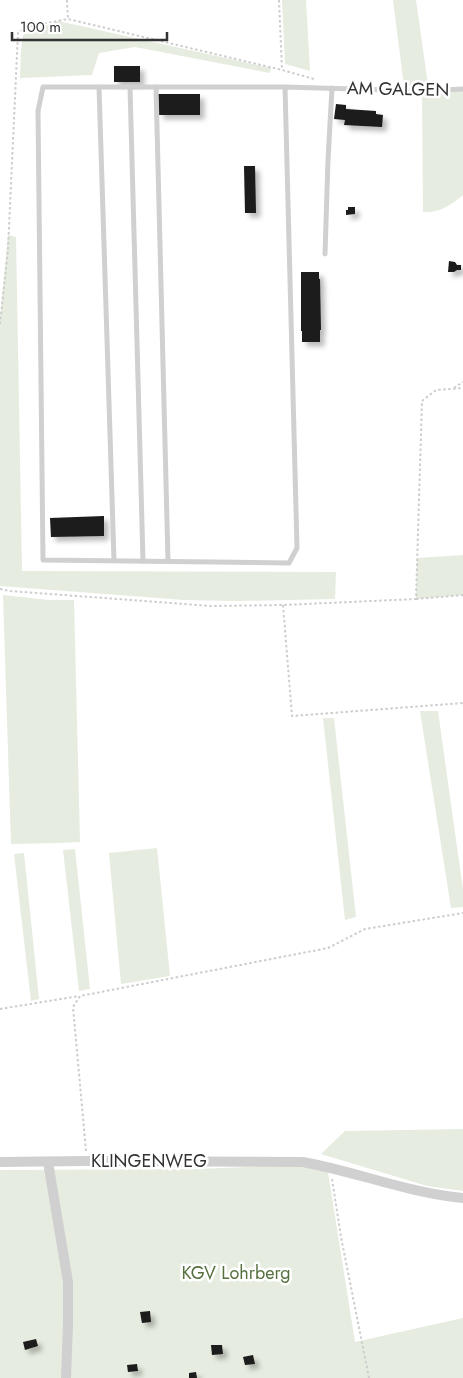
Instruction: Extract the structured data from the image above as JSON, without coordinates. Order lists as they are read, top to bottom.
{
  "streets": {
    "street": ["KLINGENWEG"],
    "lane": ["AM GALGEN"]
  },
  "parks": ["KGV Lohrberg"],
  "scale_bar": "100 m"
}
